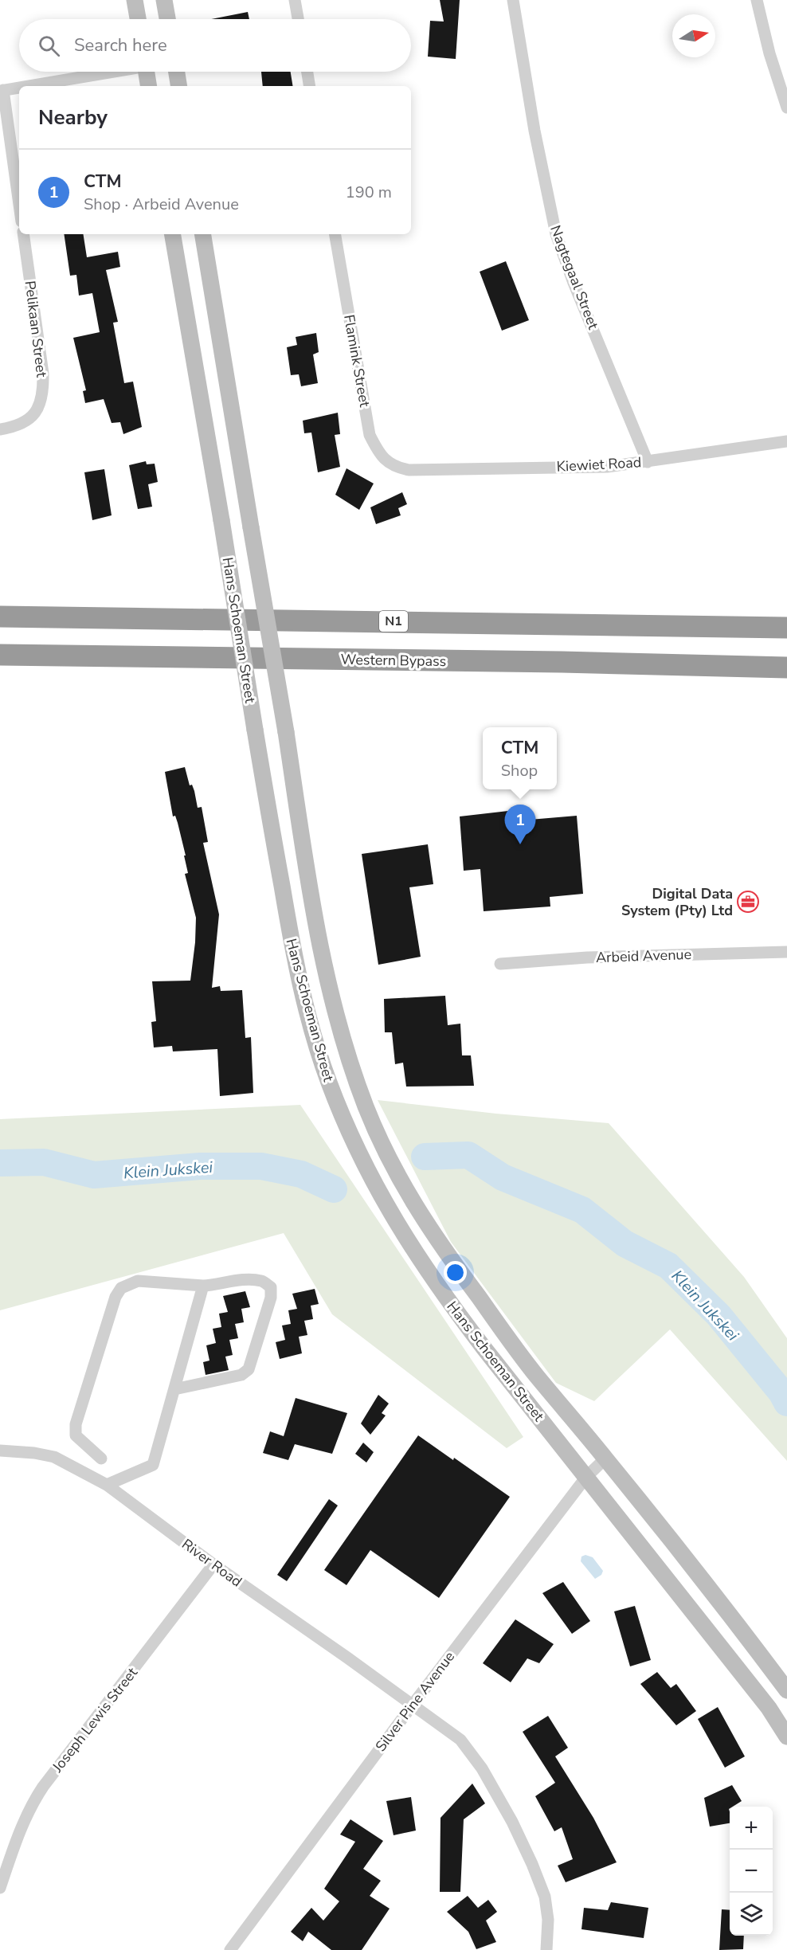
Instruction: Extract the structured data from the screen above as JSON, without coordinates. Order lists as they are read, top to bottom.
{
  "streets": {
    "highway": ["N1", "Western Bypass"],
    "main road": ["Hans Schoeman Street"],
    "street": [
      "Nagtegaal Street",
      "Pelikaan Street",
      "Flamink Street",
      "Kiewiet Road",
      "Arbeid Avenue",
      "River Road",
      "Silver Pine Avenue",
      "Joseph Lewis Street"
    ]
  },
  "crossings": [
    ["Nagtegaal Street", "Kiewiet Road"],
    ["Flamink Street", "Kiewiet Road"],
    ["Hans Schoeman Street", "Silver Pine Avenue"],
    ["River Road", "Silver Pine Avenue"],
    ["River Road", "Joseph Lewis Street"]
  ],
  "water": ["Klein Jukskei"],
  "places": {
    "office": ["Digital Data System (Pty) Ltd"]
  },
  "north": "right",
  "page": {
    "search": "Search here",
    "heading": "Nearby",
    "list": [
      {
        "mark": "1",
        "name": "CTM",
        "note": "Shop · Arbeid Avenue",
        "value": "190 m"
      }
    ],
    "popup": ["CTM", "Shop"],
    "pins": "1",
    "map_buttons": ["+", "−"]
  }
}
